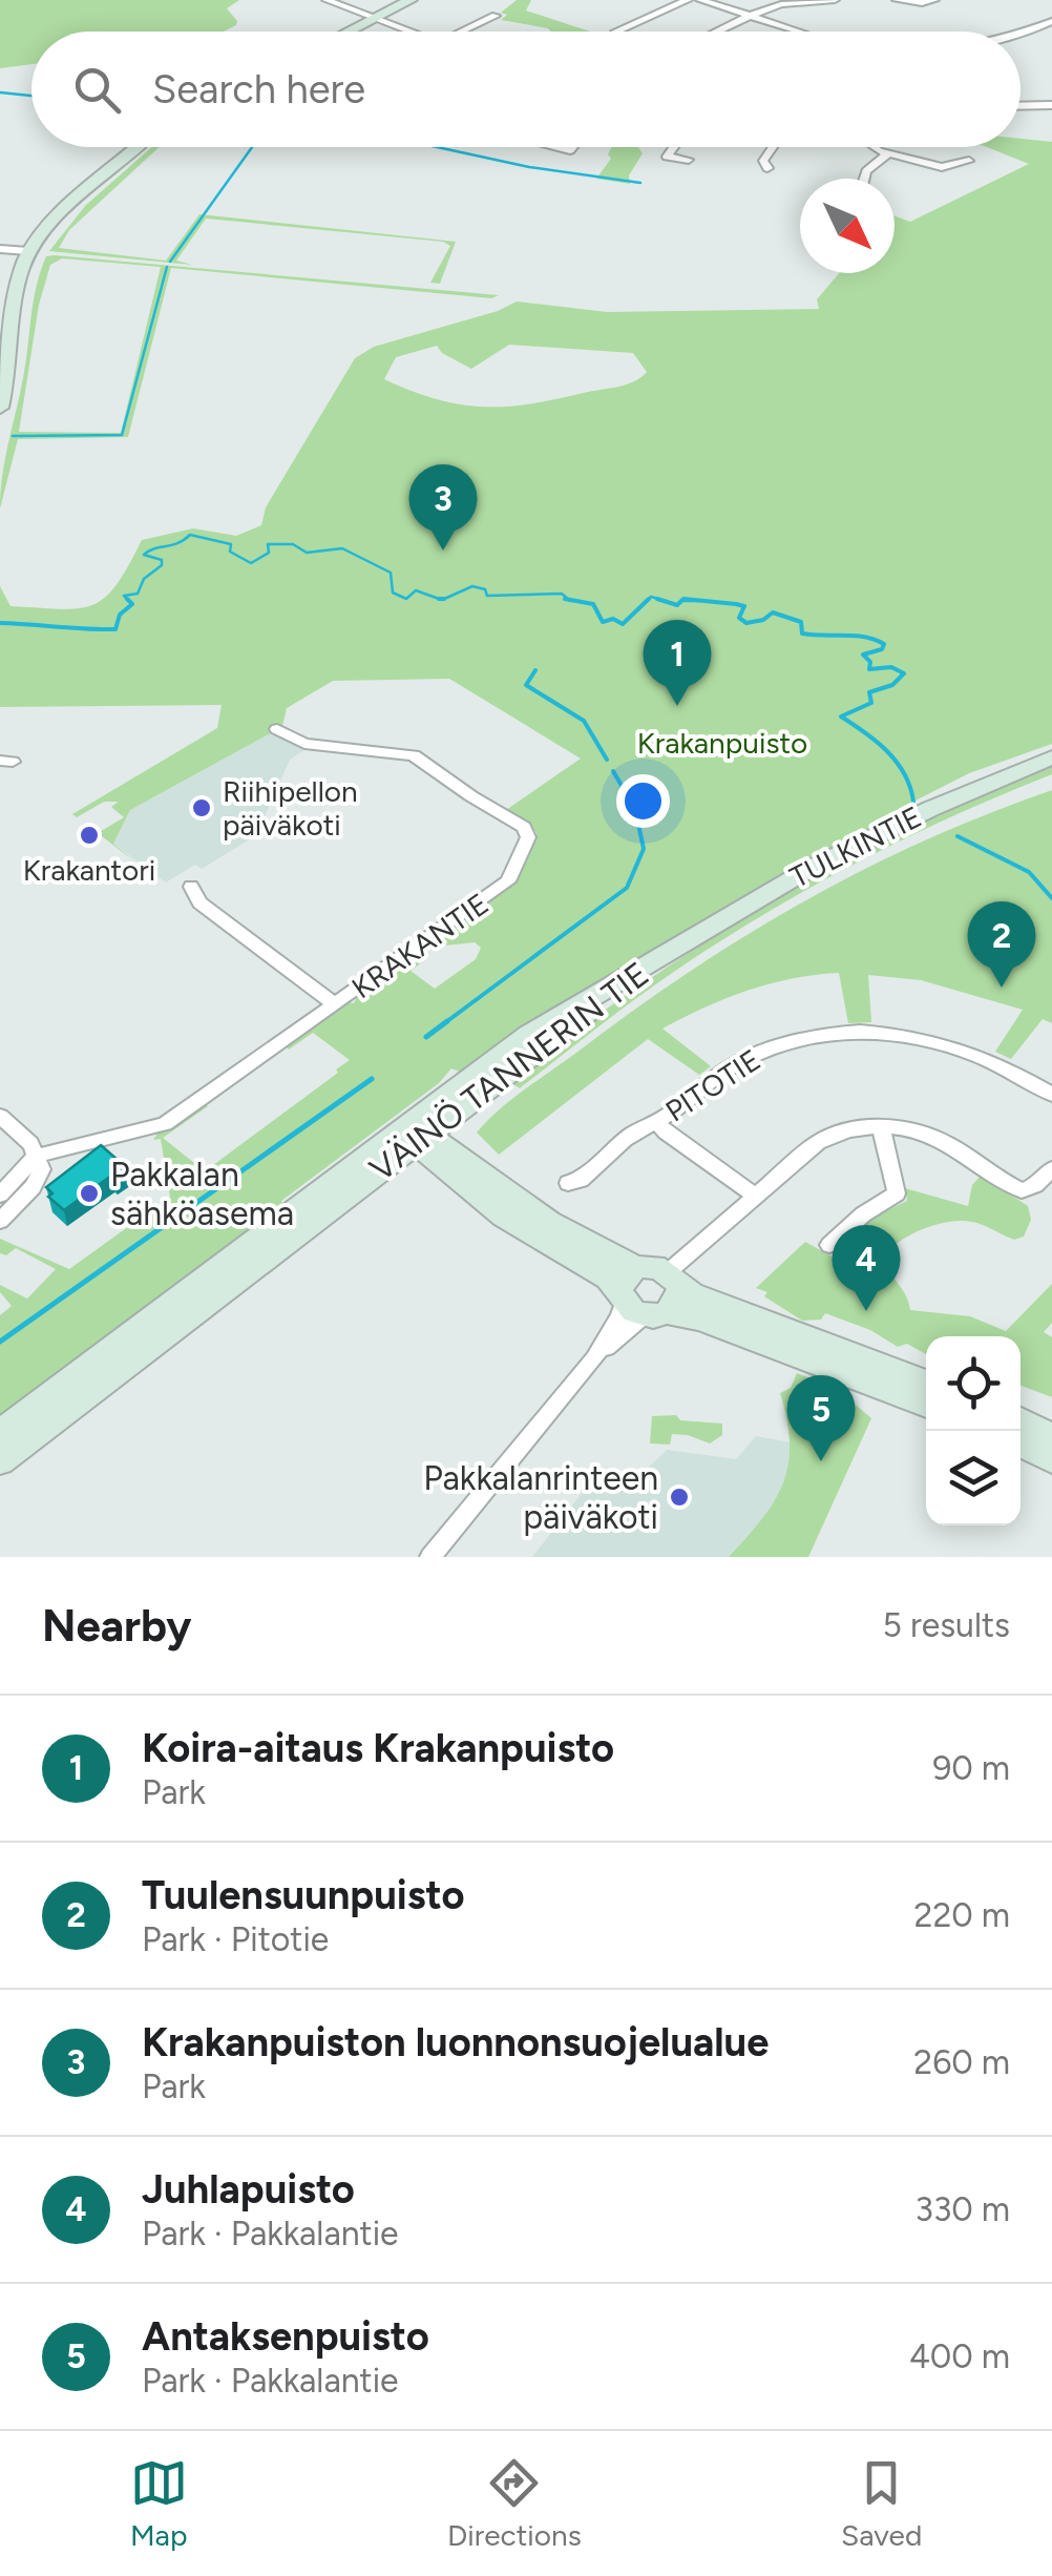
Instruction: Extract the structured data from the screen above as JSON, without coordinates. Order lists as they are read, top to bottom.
{
  "streets": {
    "main road": ["TULKINTIE", "VÄINÖ TANNERIN TIE"],
    "street": ["KRAKANTIE", "PITOTIE"]
  },
  "crossings": [
    ["TULKINTIE", "VÄINÖ TANNERIN TIE"]
  ],
  "parks": ["Krakanpuisto"],
  "places": [
    "Riihipellon päiväkoti",
    "Krakantori",
    "Pakkalan sähköasema",
    "Pakkalanrinteen päiväkoti"
  ],
  "north": "bottom right",
  "page": {
    "search": "Search here",
    "pins": [
      "3",
      "1",
      "2",
      "4",
      "5"
    ],
    "heading": ["Nearby", "5 results"],
    "list": [
      {
        "mark": "1",
        "name": "Koira-aitaus Krakanpuisto",
        "note": "Park",
        "value": "90 m"
      },
      {
        "mark": "2",
        "name": "Tuulensuunpuisto",
        "note": "Park · Pitotie",
        "value": "220 m"
      },
      {
        "mark": "3",
        "name": "Krakanpuiston luonnonsuojelualue",
        "note": "Park",
        "value": "260 m"
      },
      {
        "mark": "4",
        "name": "Juhlapuisto",
        "note": "Park · Pakkalantie",
        "value": "330 m"
      },
      {
        "mark": "5",
        "name": "Antaksenpuisto",
        "note": "Park · Pakkalantie",
        "value": "400 m"
      }
    ],
    "nav": ["Map", "Directions", "Saved"]
  }
}
